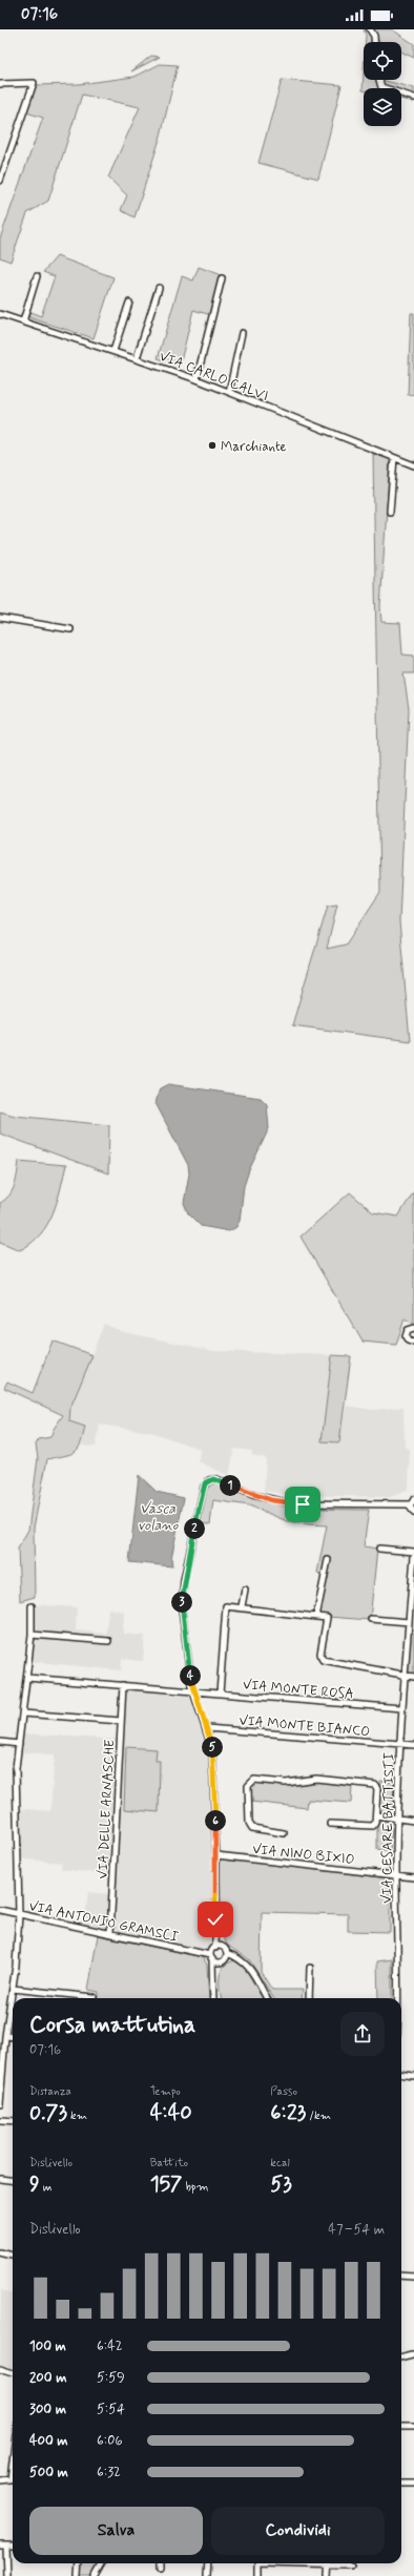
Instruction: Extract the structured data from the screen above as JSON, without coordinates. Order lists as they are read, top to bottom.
{
  "streets": {
    "street": [
      "VIA CARLO CALVI",
      "VIA MONTE ROSA",
      "VIA MONTE BIANCO",
      "VIA DELLE ARNASCHE",
      "VIA CESARE BATTISTI",
      "VIA NINO BIXIO",
      "VIA ANTONIO GRAMSCI"
    ]
  },
  "crossings": [
    ["VIA MONTE ROSA", "VIA DELLE ARNASCHE"],
    ["VIA MONTE ROSA", "VIA CESARE BATTISTI"],
    ["VIA MONTE BIANCO", "VIA CESARE BATTISTI"],
    ["VIA DELLE ARNASCHE", "VIA ANTONIO GRAMSCI"],
    ["VIA CESARE BATTISTI", "VIA NINO BIXIO"]
  ],
  "water": ["Vasca volano"],
  "places": ["Marchiante"],
  "page": {
    "status": "07:16",
    "pins": [
      "1",
      "2",
      "3",
      "4",
      "5",
      "6"
    ],
    "heading": ["Corsa mattutina", "07:16"],
    "stats": [
      ["Distanza", "0.73 km"],
      ["Tempo", "4:40"],
      ["Passo", "6:23 /km"],
      ["Dislivello", "9 m"],
      ["Battito", "157 bpm"],
      ["kcal", "53"]
    ],
    "chart": ["Dislivello", "47–54 m"],
    "list": [
      {
        "name": "100 m",
        "note": "6:42"
      },
      {
        "name": "200 m",
        "note": "5:59"
      },
      {
        "name": "300 m",
        "note": "5:54"
      },
      {
        "name": "400 m",
        "note": "6:06"
      },
      {
        "name": "500 m",
        "note": "6:32"
      }
    ],
    "buttons": ["Salva", "Condividi"]
  }
}
